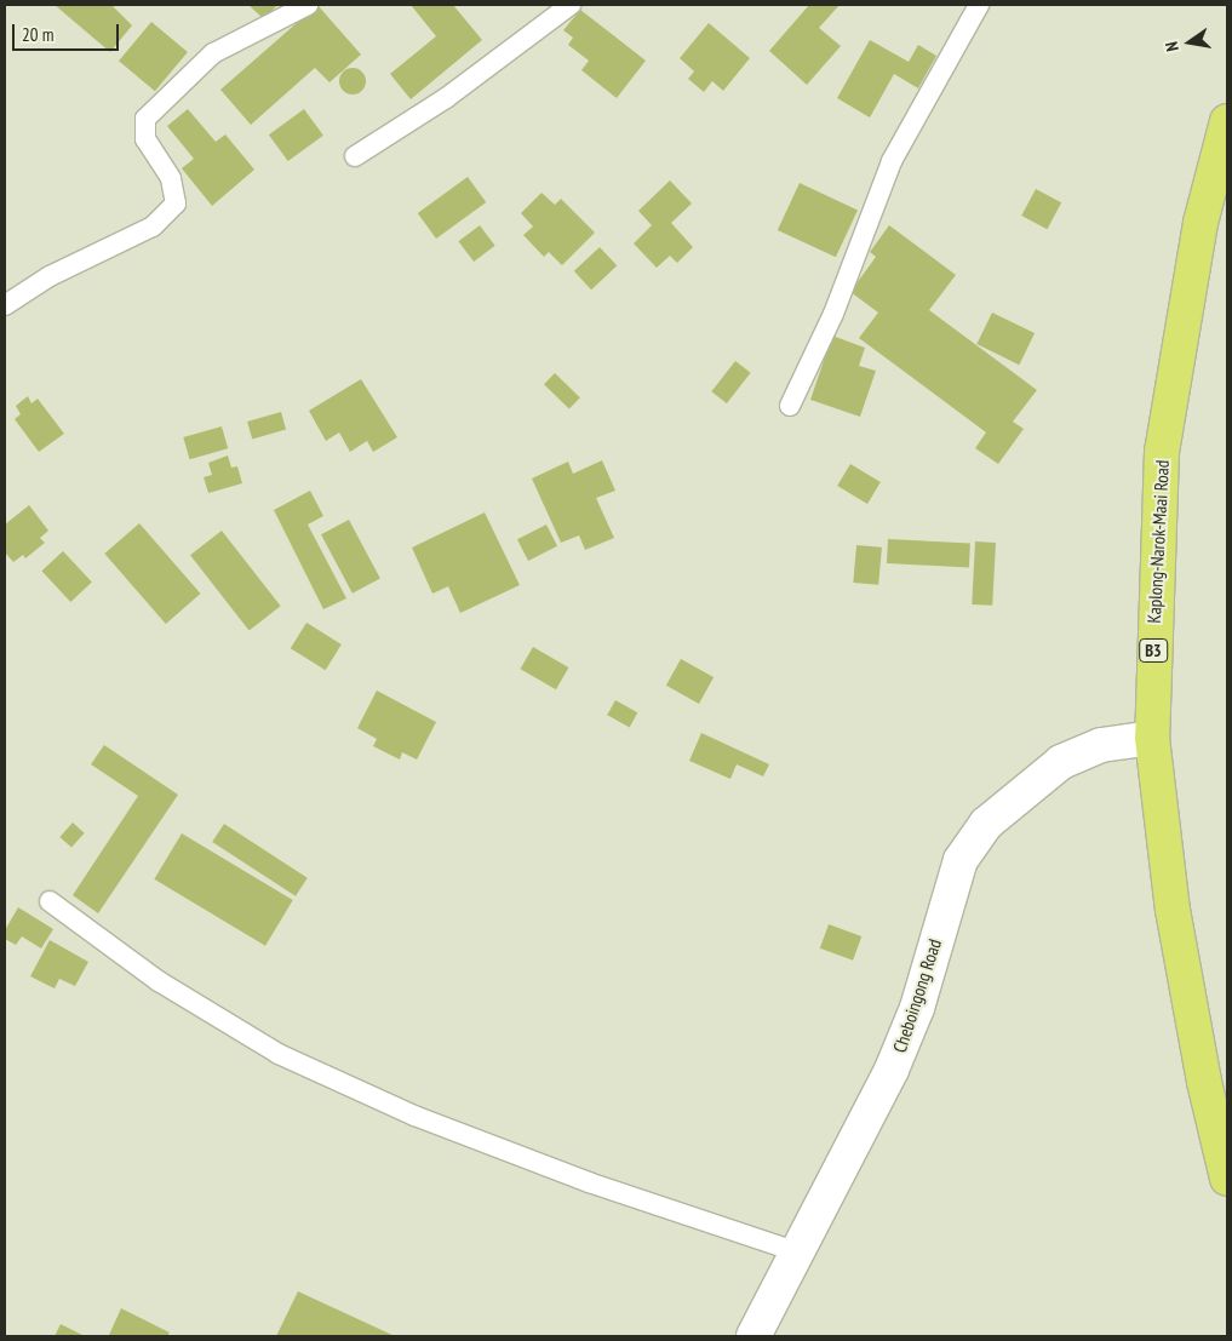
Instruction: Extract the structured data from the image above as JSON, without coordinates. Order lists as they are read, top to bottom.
{
  "streets": {
    "highway": ["Kaplong-Narok-Maai Road", "B3"],
    "street": ["Cheboingong Road"]
  },
  "crossings": [
    ["Kaplong-Narok-Maai Road", "Cheboingong Road"]
  ],
  "scale_bar": "20 m",
  "north": "left"
}
